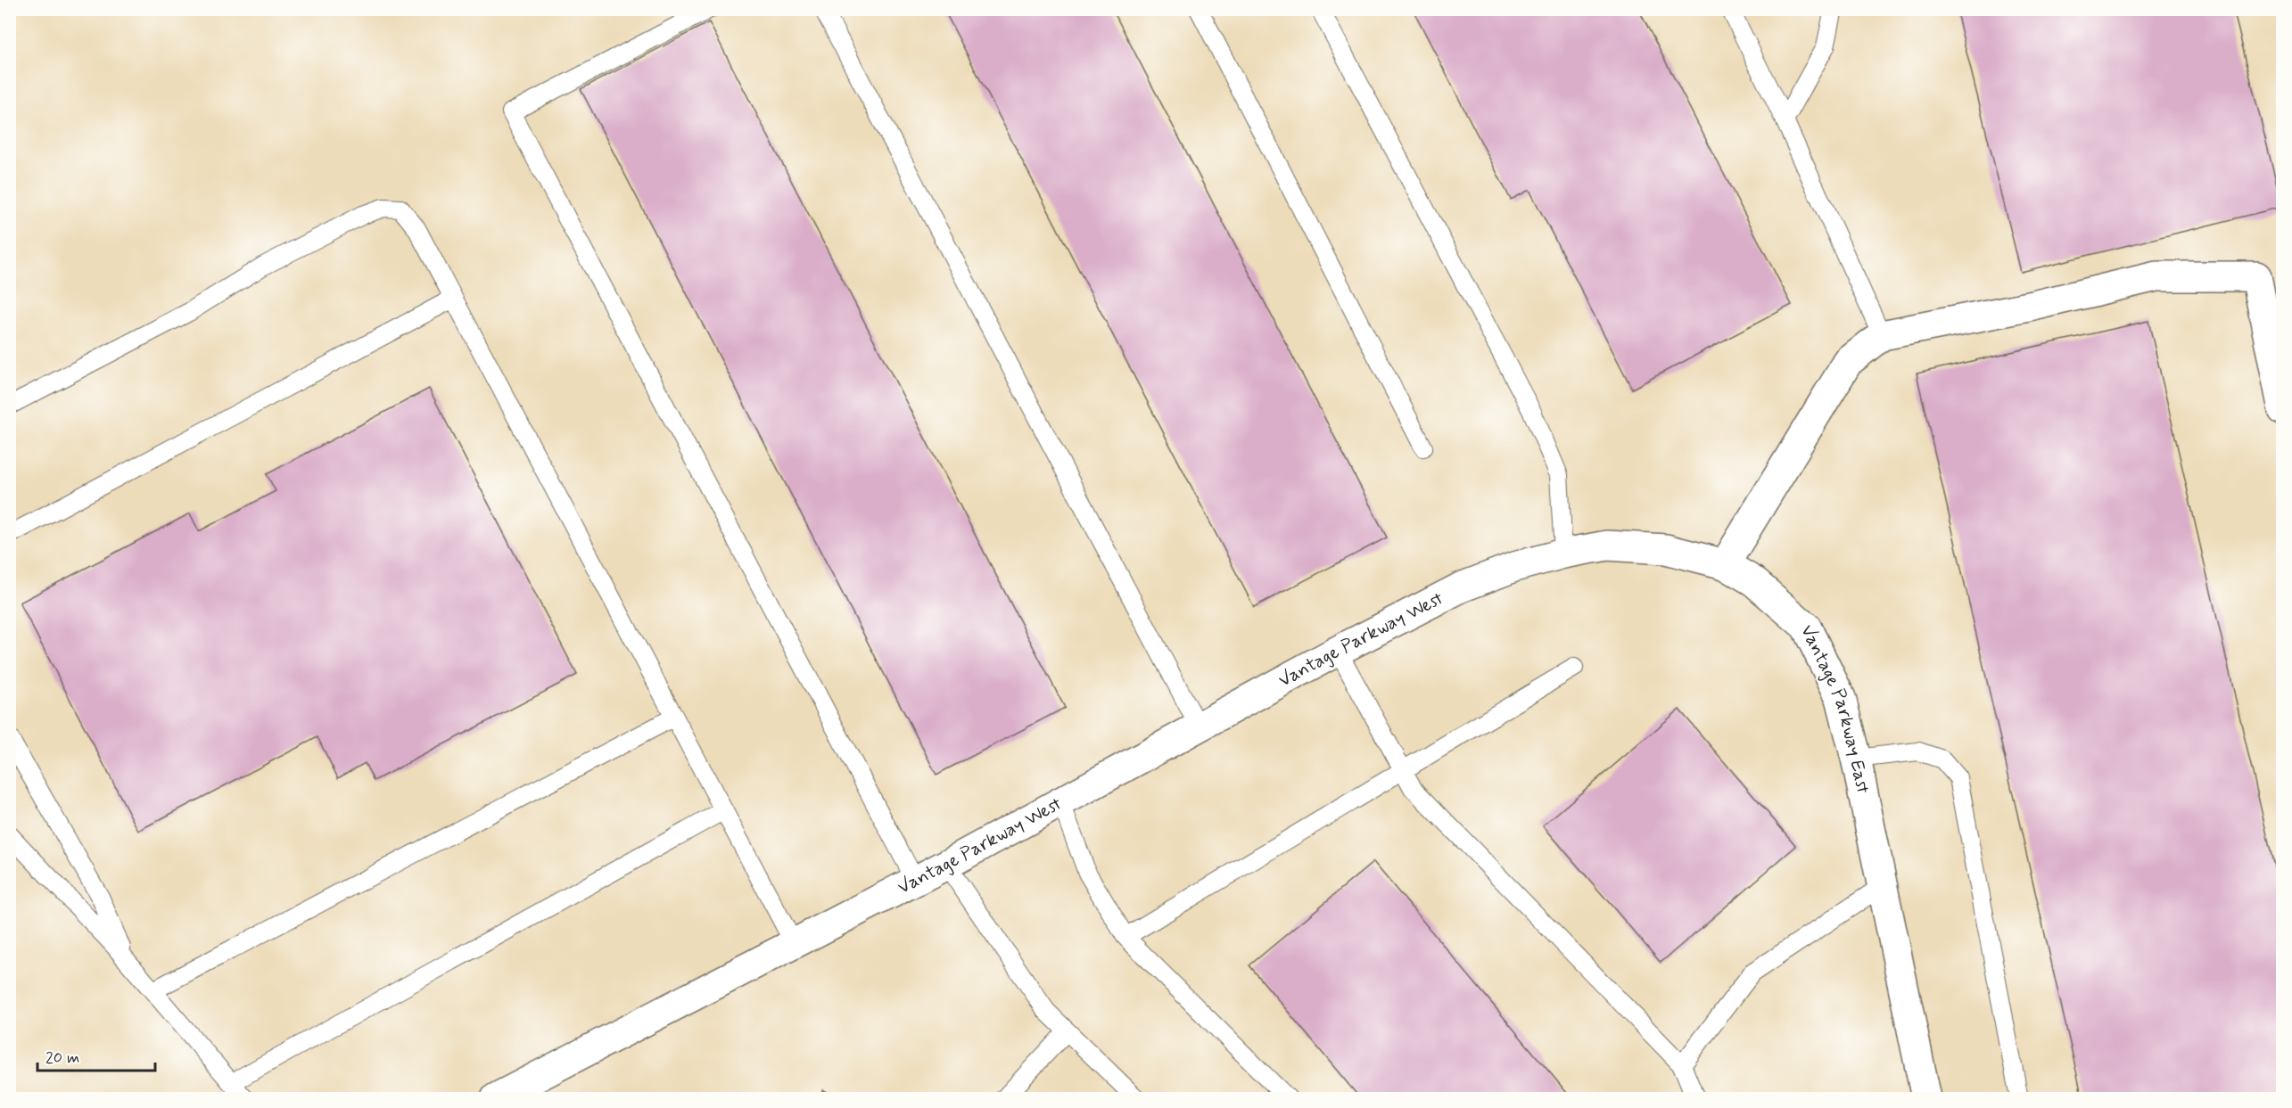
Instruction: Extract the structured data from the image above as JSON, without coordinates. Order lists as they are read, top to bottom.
{
  "streets": {
    "street": ["Vantage Parkway West", "Vantage Parkway East"]
  },
  "crossings": [
    ["Vantage Parkway West", "Vantage Parkway East"]
  ],
  "scale_bar": "20 m"
}
